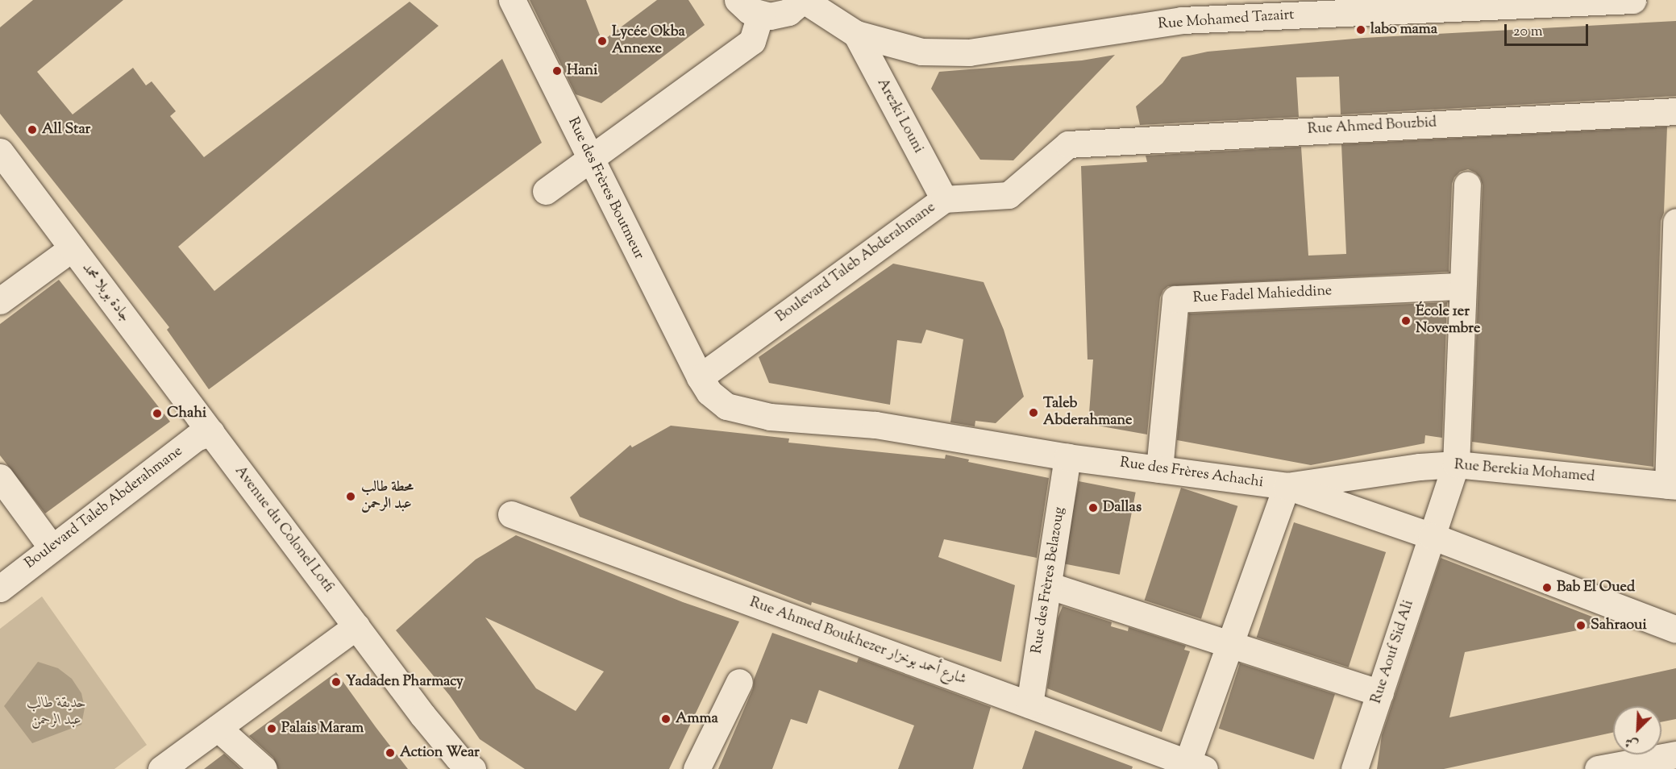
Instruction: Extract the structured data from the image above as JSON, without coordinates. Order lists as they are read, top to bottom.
{
  "streets": {
    "street": [
      "Rue Mohamed Tazairt",
      "Arezki Louni",
      "Rue Ahmed Bouzbid",
      "Rue des Frères Boutmeur",
      "Boulevard Taleb Abderahmane",
      "جادة بوبلا محمد",
      "Rue Fadel Mahieddine",
      "Rue Berekia Mohamed",
      "Rue des Frères Achachi",
      "Avenue du Colonel Lotfi",
      "Rue des Frères Belazoug",
      "Rue Ahmed Boukhezer شارع أحمد بوخزار",
      "Rue Aouf Sid Ali"
    ]
  },
  "crossings": [
    ["Rue Mohamed Tazairt", "Arezki Louni"],
    ["Arezki Louni", "Boulevard Taleb Abderahmane"],
    ["Rue Ahmed Bouzbid", "Boulevard Taleb Abderahmane"],
    ["Rue des Frères Boutmeur", "Boulevard Taleb Abderahmane"],
    ["Rue des Frères Boutmeur", "Rue des Frères Achachi"],
    ["Boulevard Taleb Abderahmane", "جادة بوبلا محمد"],
    ["Boulevard Taleb Abderahmane", "Rue des Frères Achachi"],
    ["Boulevard Taleb Abderahmane", "Avenue du Colonel Lotfi"],
    ["جادة بوبلا محمد", "Avenue du Colonel Lotfi"],
    ["Rue Fadel Mahieddine", "Rue des Frères Achachi"],
    ["Rue Fadel Mahieddine", "Rue Aouf Sid Ali"],
    ["Rue Berekia Mohamed", "Rue des Frères Achachi"],
    ["Rue Berekia Mohamed", "Rue Aouf Sid Ali"],
    ["Rue des Frères Achachi", "Rue des Frères Belazoug"],
    ["Rue des Frères Achachi", "Rue Aouf Sid Ali"],
    ["Rue des Frères Belazoug", "Rue Ahmed Boukhezer شارع أحمد بوخزار"]
  ],
  "parks": ["حديقة طالب عبد الرحمن"],
  "places": [
    "labo mama",
    "Lycée Okba Annexe",
    "Hani",
    "All Star",
    "École 1er Novembre",
    "Taleb Abderahmane",
    "Chahi",
    "محطة طالب عبد الرحمن",
    "Dallas",
    "Bab El Oued",
    "Sahraoui",
    "Yadaden Pharmacy",
    "Amma",
    "Palais Maram",
    "Action Wear"
  ],
  "scale_bar": "20 m",
  "north": "bottom left"
}
